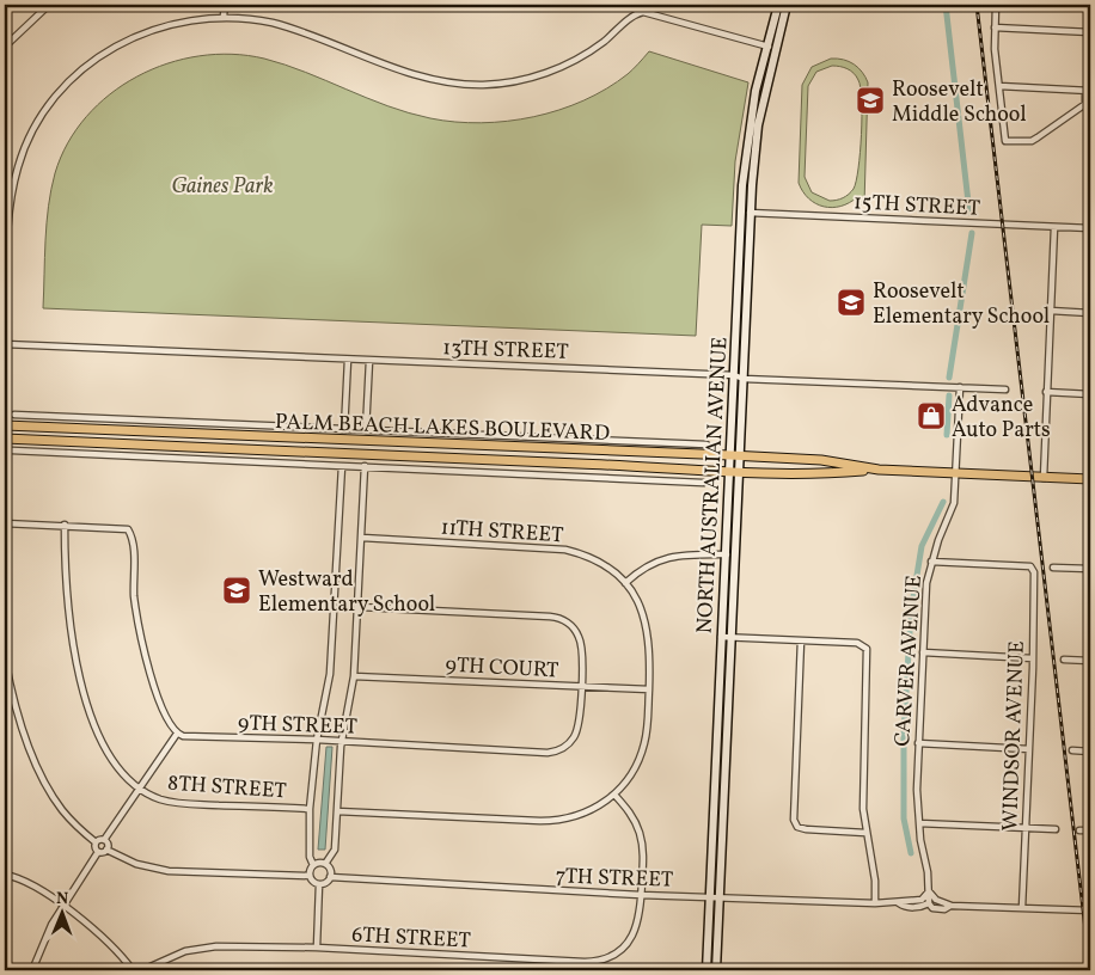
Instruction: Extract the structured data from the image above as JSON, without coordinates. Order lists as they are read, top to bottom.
{
  "streets": {
    "main road": ["PALM BEACH LAKES BOULEVARD", "NORTH AUSTRALIAN AVENUE"],
    "street": [
      "15TH STREET",
      "13TH STREET",
      "11TH STREET",
      "CARVER AVENUE",
      "9TH COURT",
      "9TH STREET",
      "WINDSOR AVENUE",
      "8TH STREET",
      "7TH STREET",
      "6TH STREET"
    ]
  },
  "crossings": [
    ["15TH STREET", "NORTH AUSTRALIAN AVENUE"],
    ["13TH STREET", "NORTH AUSTRALIAN AVENUE"],
    ["13TH STREET", "CARVER AVENUE"],
    ["PALM BEACH LAKES BOULEVARD", "NORTH AUSTRALIAN AVENUE"],
    ["PALM BEACH LAKES BOULEVARD", "CARVER AVENUE"],
    ["NORTH AUSTRALIAN AVENUE", "7TH STREET"],
    ["11TH STREET", "9TH COURT"],
    ["CARVER AVENUE", "WINDSOR AVENUE"],
    ["CARVER AVENUE", "7TH STREET"],
    ["9TH COURT", "9TH STREET"],
    ["WINDSOR AVENUE", "7TH STREET"],
    ["7TH STREET", "6TH STREET"]
  ],
  "parks": ["Gaines Park"],
  "places": {
    "school or university": ["Roosevelt Middle School", "Roosevelt Elementary School", "Westward Elementary School"],
    "shop": ["Advance Auto Parts"]
  },
  "north": "top"
}
